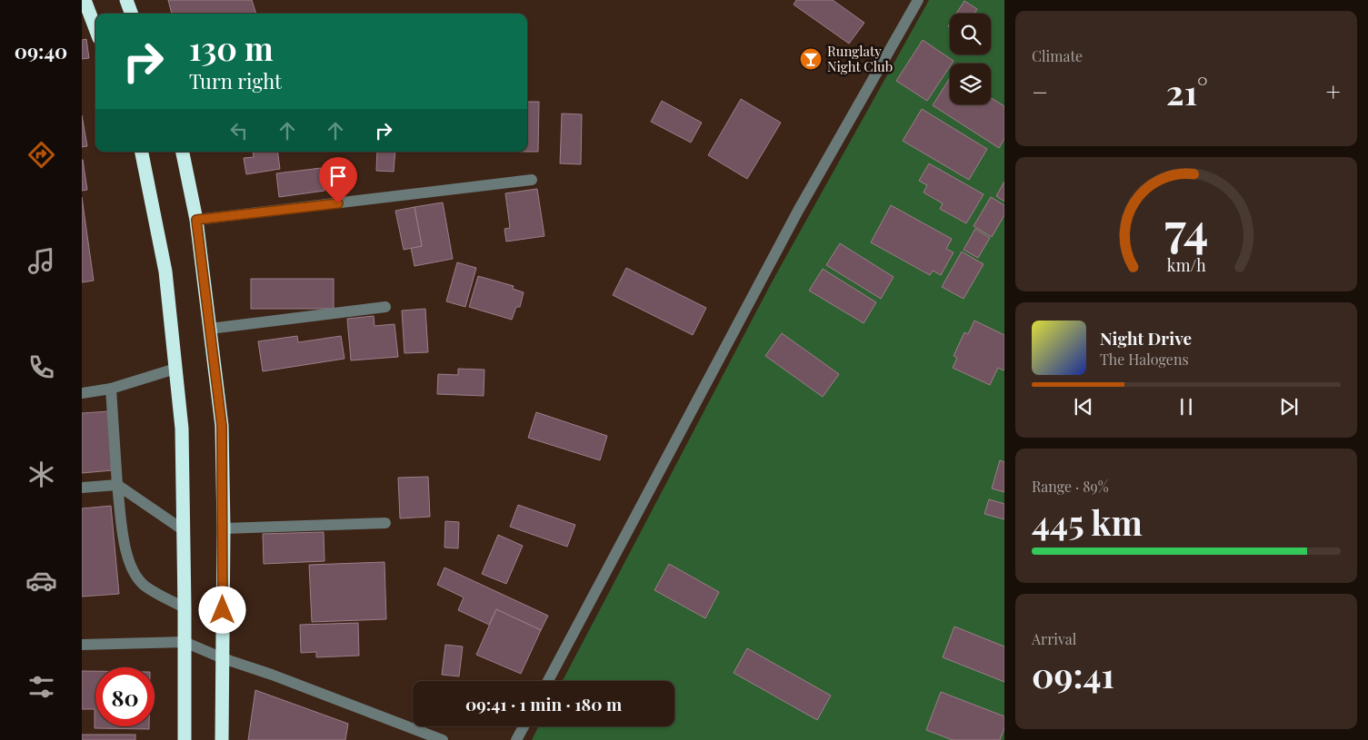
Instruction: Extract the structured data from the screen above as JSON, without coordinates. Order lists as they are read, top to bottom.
{
  "places": {
    "bar": ["Runglaty Night Club"]
  },
  "page": {
    "tabs": "09:40",
    "tile": [
      "Climate",
      ["Range · 89%", "445 km"],
      ["Arrival", "09:41"]
    ],
    "turn": ["130 m", "Turn right"],
    "heat": ["−", "21°", "+"],
    "song": ["Night Drive", "The Halogens"],
    "limit": "80",
    "trip": "09:41 · 1 min · 180 m",
    "gauge": ["74", "km/h"]
  }
}
